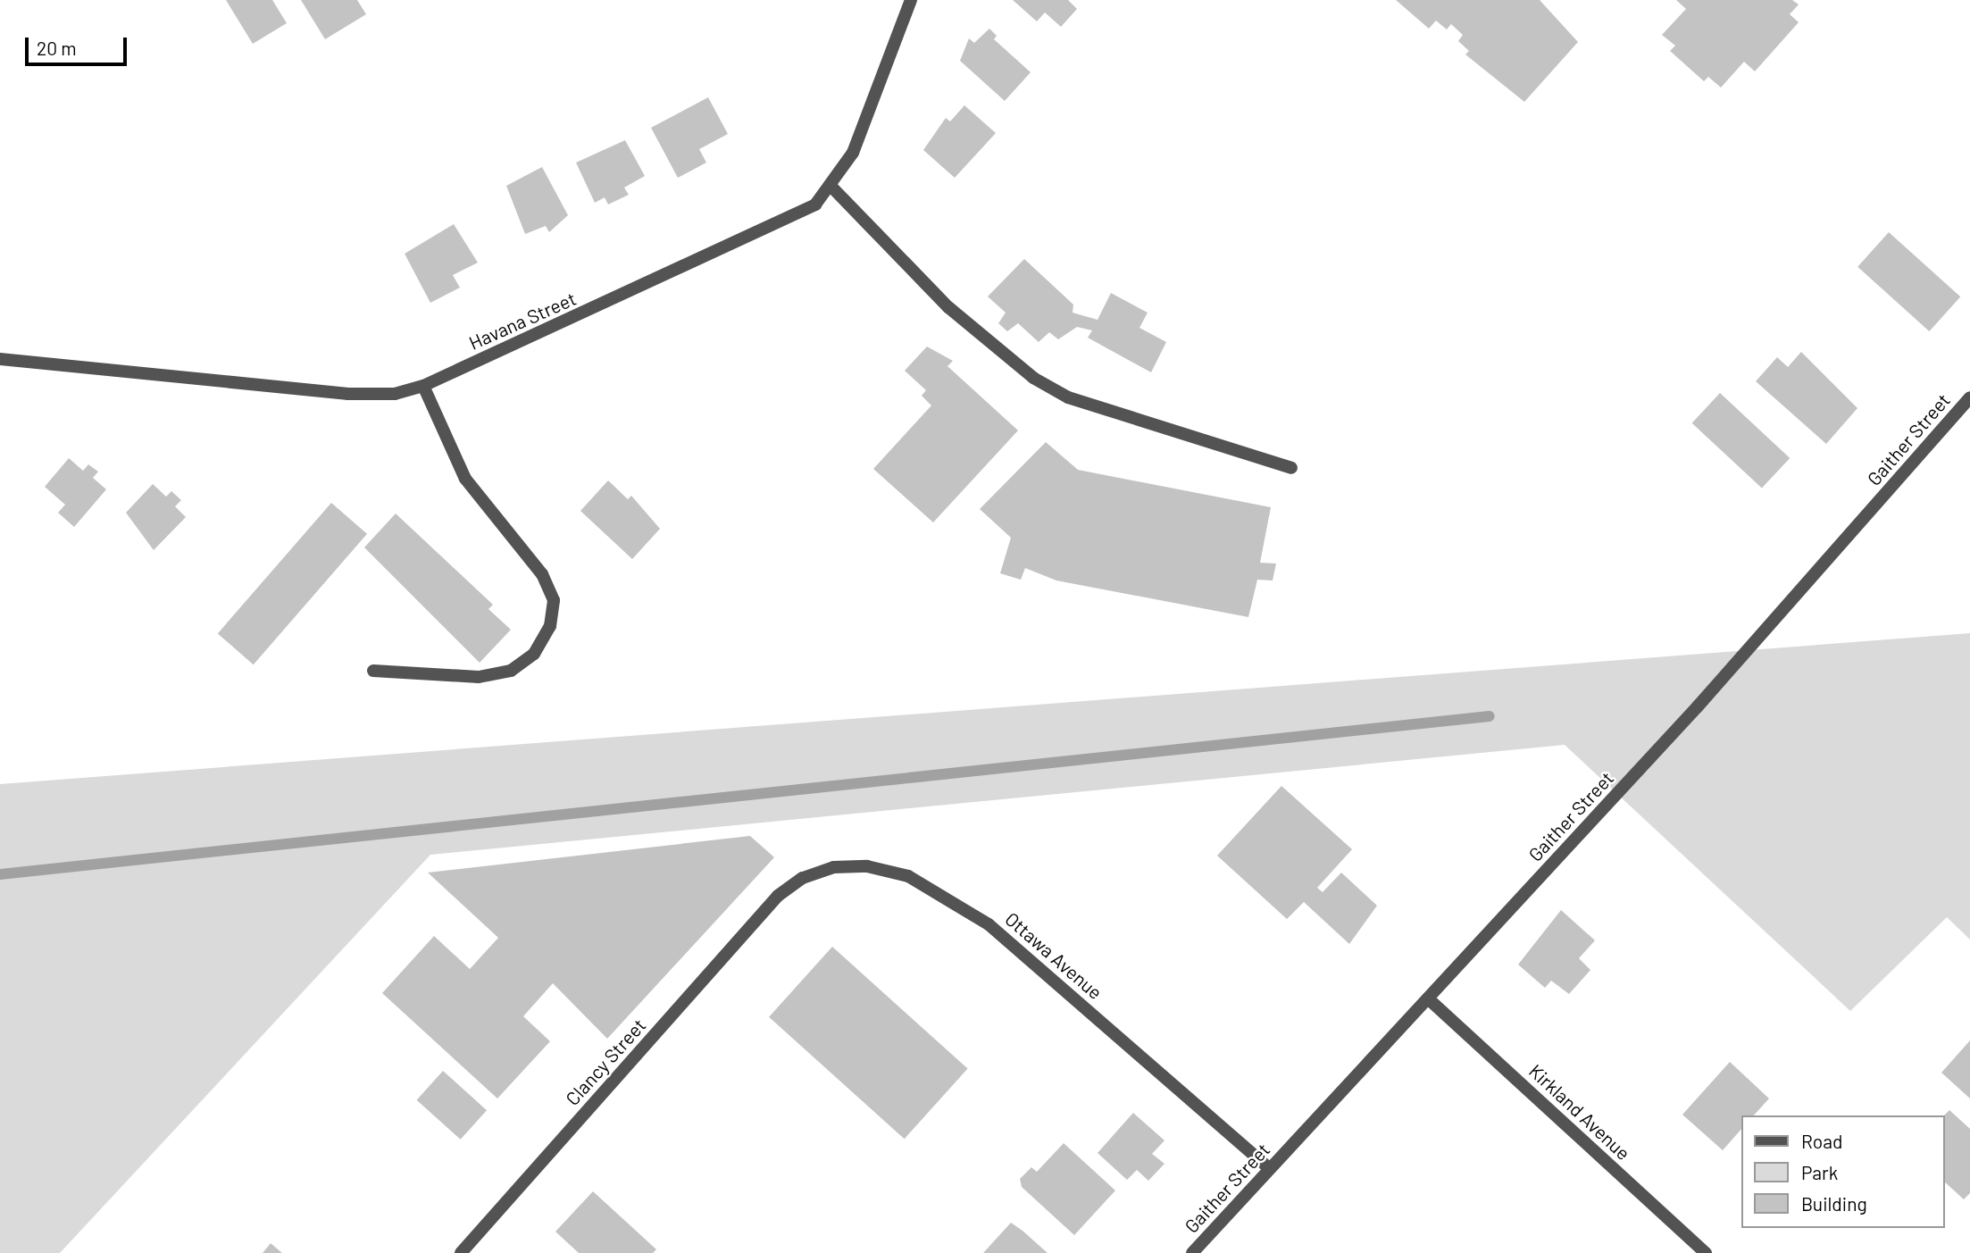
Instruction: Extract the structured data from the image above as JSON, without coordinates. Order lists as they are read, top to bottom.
{
  "streets": {
    "street": [
      "Havana Street",
      "Gaither Street",
      "Ottawa Avenue",
      "Clancy Street",
      "Kirkland Avenue"
    ]
  },
  "crossings": [
    ["Gaither Street", "Ottawa Avenue"],
    ["Gaither Street", "Kirkland Avenue"],
    ["Ottawa Avenue", "Clancy Street"]
  ],
  "legend": ["Road", "Park", "Building"],
  "scale_bar": "20 m"
}
